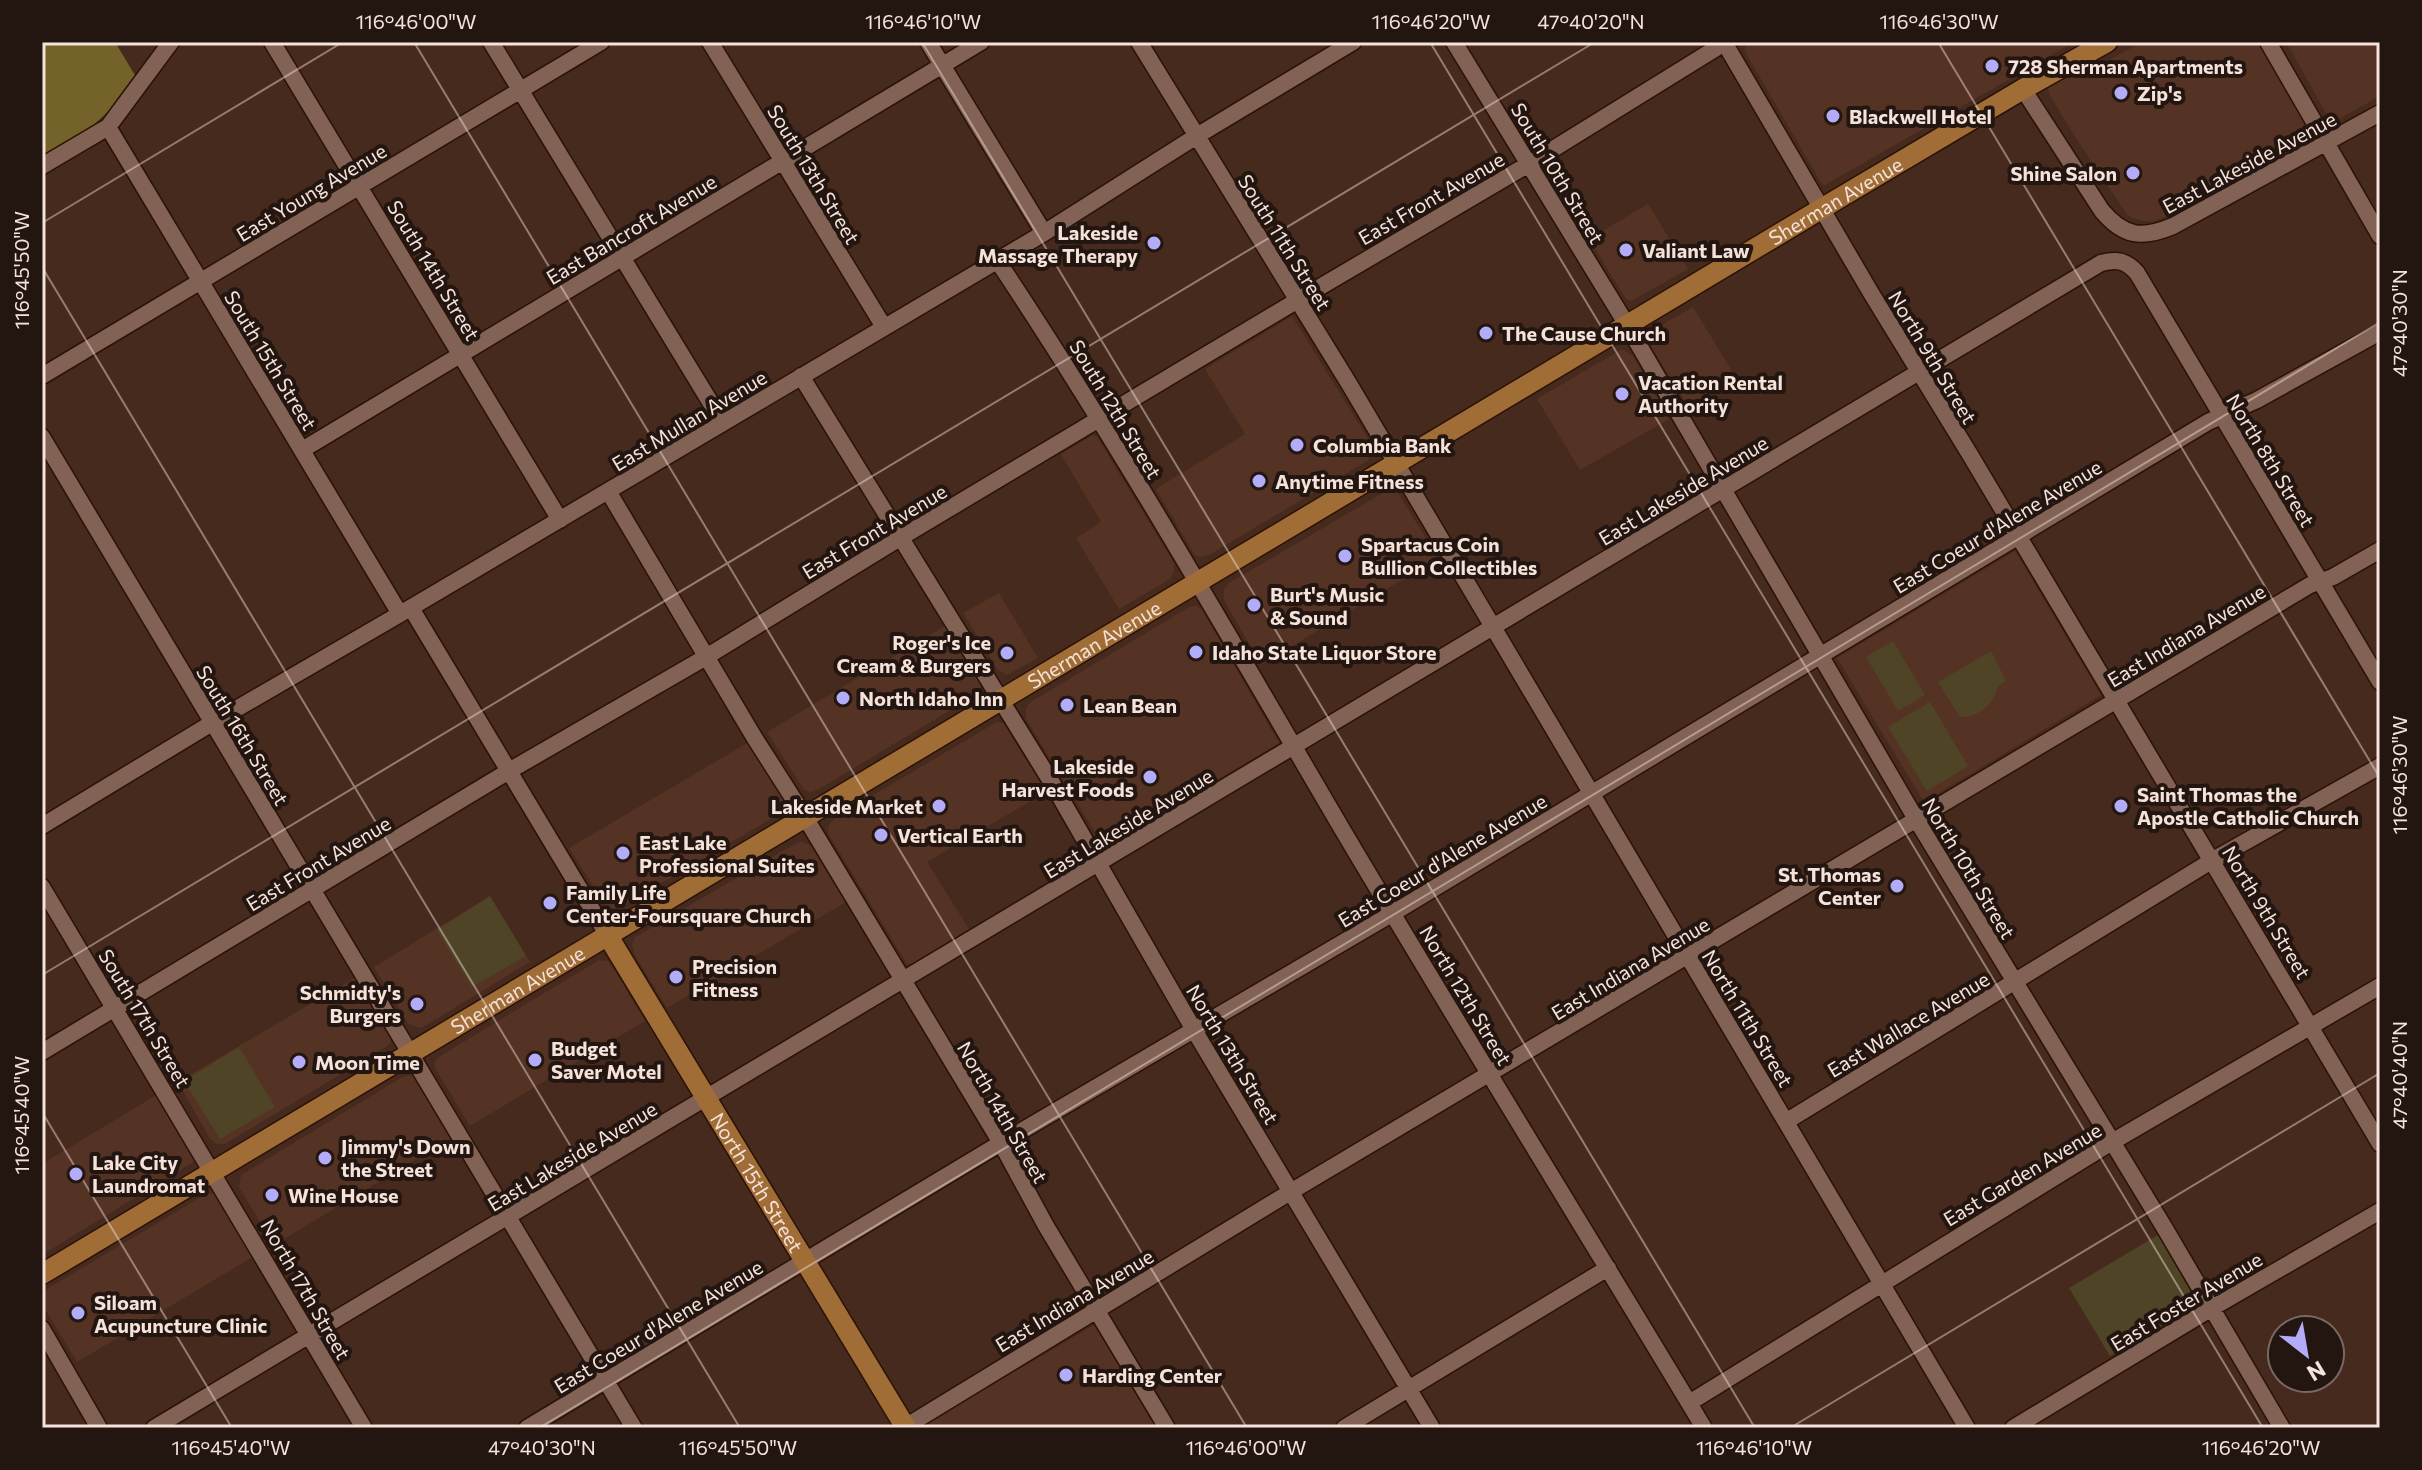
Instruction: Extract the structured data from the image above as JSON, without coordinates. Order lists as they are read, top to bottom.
{
  "streets": {
    "main road": ["Sherman Avenue", "North 15th Street"],
    "street": [
      "East Lakeside Avenue",
      "South 10th Street",
      "South 13th Street",
      "East Young Avenue",
      "East Front Avenue",
      "East Bancroft Avenue",
      "South 11th Street",
      "South 14th Street",
      "North 9th Street",
      "South 15th Street",
      "South 12th Street",
      "East Mullan Avenue",
      "North 8th Street",
      "East Coeur d'Alene Avenue",
      "East Indiana Avenue",
      "South 16th Street",
      "North 10th Street",
      "North 12th Street",
      "South 17th Street",
      "North 11th Street",
      "East Wallace Avenue",
      "North 13th Street",
      "North 14th Street",
      "East Garden Avenue",
      "North 17th Street",
      "East Foster Avenue"
    ]
  },
  "crossings": [
    ["East Lakeside Avenue", "Sherman Avenue"],
    ["East Lakeside Avenue", "North 9th Street"],
    ["East Lakeside Avenue", "North 8th Street"],
    ["East Lakeside Avenue", "South 16th Street"],
    ["East Lakeside Avenue", "North 10th Street"],
    ["East Lakeside Avenue", "North 12th Street"],
    ["East Lakeside Avenue", "North 11th Street"],
    ["East Lakeside Avenue", "North 13th Street"],
    ["East Lakeside Avenue", "North 14th Street"],
    ["East Lakeside Avenue", "North 15th Street"],
    ["East Lakeside Avenue", "North 17th Street"],
    ["South 10th Street", "East Front Avenue"],
    ["South 10th Street", "Sherman Avenue"],
    ["South 10th Street", "North 10th Street"],
    ["South 13th Street", "East Bancroft Avenue"],
    ["South 13th Street", "East Mullan Avenue"],
    ["East Young Avenue", "South 14th Street"],
    ["East Young Avenue", "South 15th Street"],
    ["East Front Avenue", "South 11th Street"],
    ["East Front Avenue", "North 9th Street"],
    ["East Front Avenue", "South 15th Street"],
    ["East Front Avenue", "South 12th Street"],
    ["East Front Avenue", "South 16th Street"],
    ["East Front Avenue", "South 17th Street"],
    ["Sherman Avenue", "South 11th Street"],
    ["Sherman Avenue", "North 9th Street"],
    ["Sherman Avenue", "South 15th Street"],
    ["Sherman Avenue", "South 12th Street"],
    ["Sherman Avenue", "South 16th Street"],
    ["Sherman Avenue", "North 10th Street"],
    ["Sherman Avenue", "North 12th Street"],
    ["Sherman Avenue", "South 17th Street"],
    ["Sherman Avenue", "North 11th Street"],
    ["Sherman Avenue", "North 13th Street"],
    ["Sherman Avenue", "North 14th Street"],
    ["Sherman Avenue", "North 15th Street"],
    ["Sherman Avenue", "North 17th Street"],
    ["East Bancroft Avenue", "South 14th Street"],
    ["East Bancroft Avenue", "South 15th Street"],
    ["South 11th Street", "East Mullan Avenue"],
    ["South 11th Street", "North 11th Street"],
    ["South 14th Street", "East Mullan Avenue"],
    ["North 9th Street", "East Coeur d'Alene Avenue"],
    ["North 9th Street", "East Indiana Avenue"],
    ["North 9th Street", "East Wallace Avenue"],
    ["North 9th Street", "East Garden Avenue"],
    ["South 15th Street", "East Mullan Avenue"],
    ["South 15th Street", "North 15th Street"],
    ["South 12th Street", "East Mullan Avenue"],
    ["South 12th Street", "North 12th Street"],
    ["East Mullan Avenue", "South 16th Street"],
    ["North 8th Street", "East Coeur d'Alene Avenue"],
    ["North 8th Street", "East Indiana Avenue"],
    ["East Coeur d'Alene Avenue", "South 16th Street"],
    ["East Coeur d'Alene Avenue", "North 10th Street"],
    ["East Coeur d'Alene Avenue", "North 12th Street"],
    ["East Coeur d'Alene Avenue", "North 11th Street"],
    ["East Coeur d'Alene Avenue", "North 13th Street"],
    ["East Coeur d'Alene Avenue", "North 14th Street"],
    ["East Coeur d'Alene Avenue", "North 15th Street"],
    ["East Indiana Avenue", "North 10th Street"],
    ["East Indiana Avenue", "North 12th Street"],
    ["East Indiana Avenue", "North 11th Street"],
    ["East Indiana Avenue", "North 13th Street"],
    ["East Indiana Avenue", "North 14th Street"],
    ["East Indiana Avenue", "North 15th Street"],
    ["North 10th Street", "East Wallace Avenue"],
    ["North 10th Street", "East Garden Avenue"],
    ["North 10th Street", "East Foster Avenue"],
    ["North 12th Street", "East Garden Avenue"],
    ["South 17th Street", "North 17th Street"],
    ["North 11th Street", "East Wallace Avenue"],
    ["North 11th Street", "East Garden Avenue"]
  ],
  "places": [
    "728 Sherman Apartments",
    "Zip's",
    "Blackwell Hotel",
    "Shine Salon",
    "Lakeside Massage Therapy",
    "Valiant Law",
    "The Cause Church",
    "Vacation Rental Authority",
    "Columbia Bank",
    "Anytime Fitness",
    "Spartacus Coin Bullion Collectibles",
    "Burt's Music & Sound",
    "Idaho State Liquor Store",
    "Roger's Ice Cream & Burgers",
    "North Idaho Inn",
    "Lean Bean",
    "Lakeside Harvest Foods",
    "Lakeside Market",
    "Saint Thomas the Apostle Catholic Church",
    "Vertical Earth",
    "East Lake Professional Suites",
    "St. Thomas Center",
    "Family Life Center-Foursquare Church",
    "Precision Fitness",
    "Schmidty's Burgers",
    "Budget Saver Motel",
    "Moon Time",
    "Jimmy's Down the Street",
    "Lake City Laundromat",
    "Wine House",
    "Siloam Acupuncture Clinic",
    "Harding Center"
  ],
  "north": "bottom right",
  "coordinates": [
    "116°46'00\"W",
    "116°46'10\"W",
    "116°46'20\"W",
    "47°40'20\"N",
    "116°46'30\"W",
    "116°45'50\"W",
    "47°40'30\"N",
    "47°40'40\"N",
    "116°45'40\"W"
  ]
}
